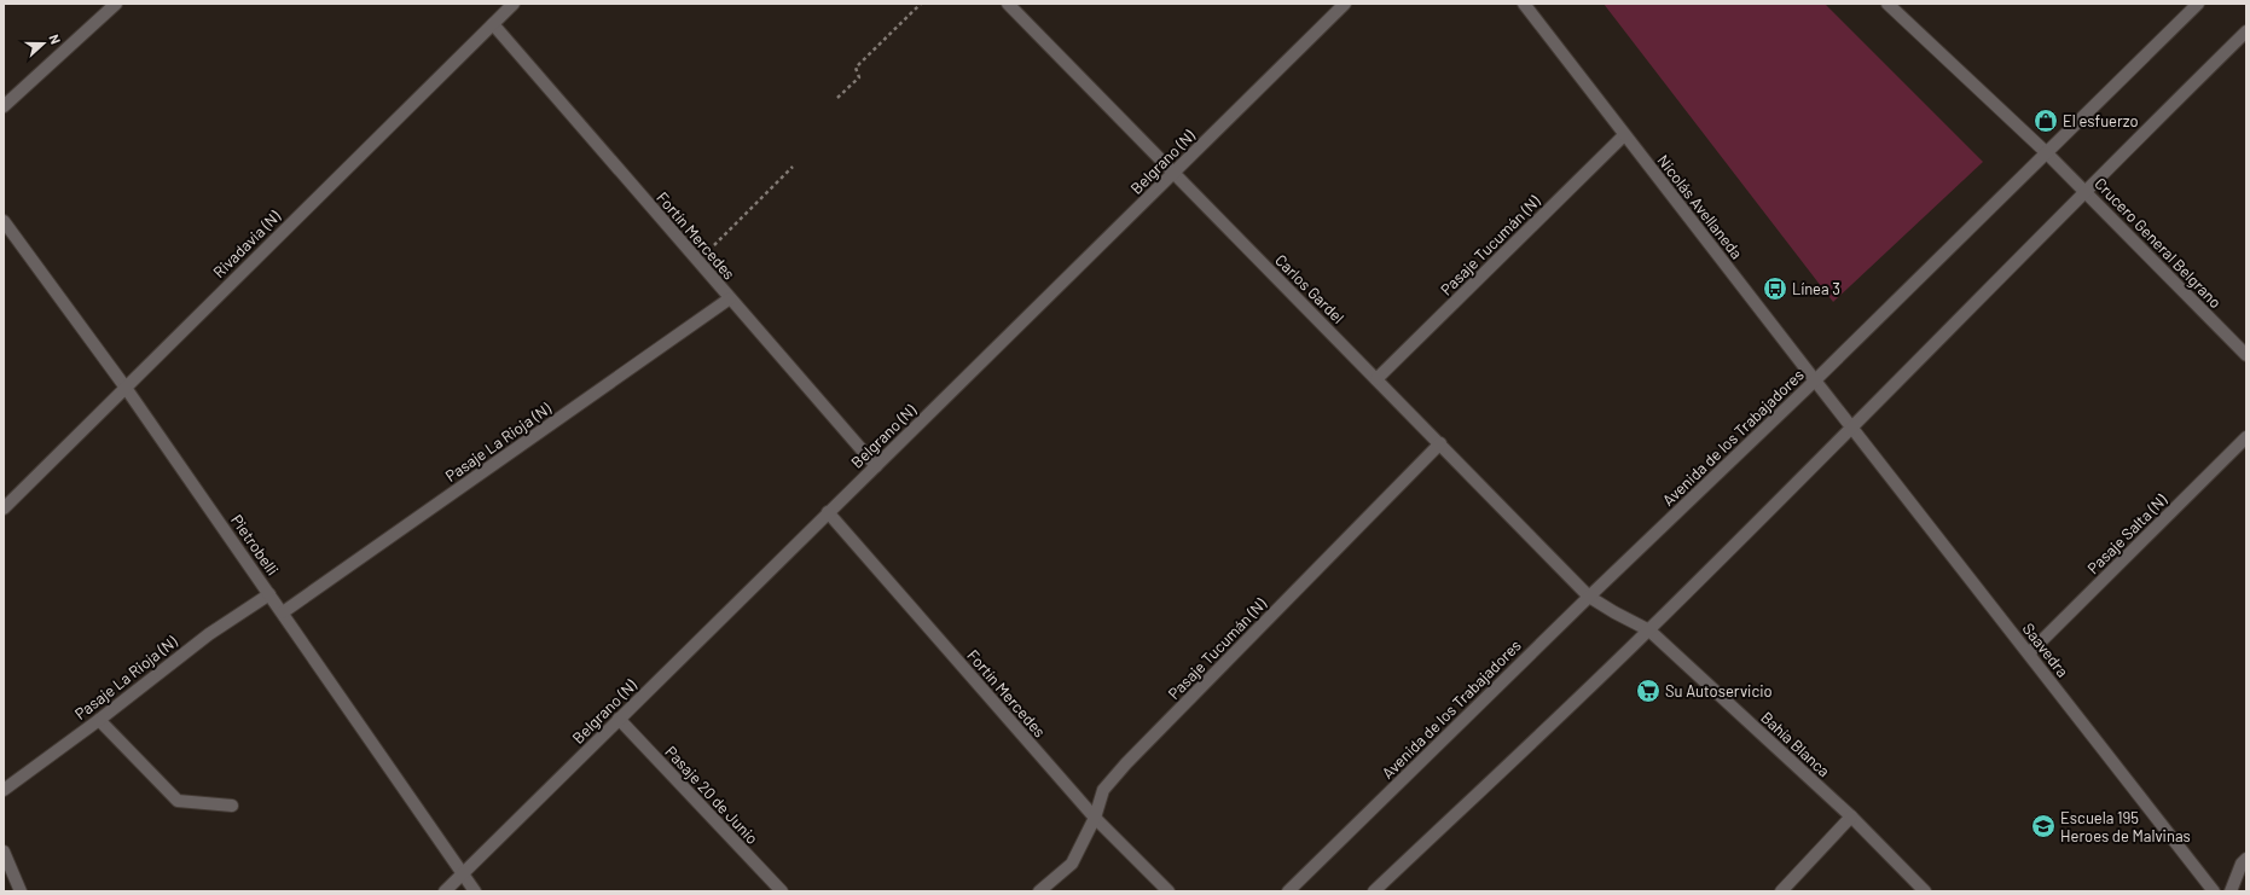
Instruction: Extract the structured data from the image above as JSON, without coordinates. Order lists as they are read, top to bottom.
{
  "streets": {
    "street": [
      "Belgrano (N)",
      "Nicolás Avellaneda",
      "Fortín Mercedes",
      "Crucero General Belgrano",
      "Rivadavia (N)",
      "Pasaje Tucumán (N)",
      "Carlos Gardel",
      "Avenida de los Trabajadores",
      "Pasaje La Rioja (N)",
      "Pasaje Salta (N)",
      "Pietrobelli",
      "Saavedra",
      "Bahía Blanca",
      "Pasaje 20 de Junio"
    ]
  },
  "crossings": [
    ["Belgrano (N)", "Fortín Mercedes"],
    ["Belgrano (N)", "Carlos Gardel"],
    ["Belgrano (N)", "Pietrobelli"],
    ["Belgrano (N)", "Pasaje 20 de Junio"],
    ["Nicolás Avellaneda", "Pasaje Tucumán (N)"],
    ["Nicolás Avellaneda", "Avenida de los Trabajadores"],
    ["Nicolás Avellaneda", "Saavedra"],
    ["Fortín Mercedes", "Rivadavia (N)"],
    ["Fortín Mercedes", "Pasaje Tucumán (N)"],
    ["Fortín Mercedes", "Pasaje La Rioja (N)"],
    ["Crucero General Belgrano", "Avenida de los Trabajadores"],
    ["Rivadavia (N)", "Pietrobelli"],
    ["Pasaje Tucumán (N)", "Carlos Gardel"],
    ["Carlos Gardel", "Avenida de los Trabajadores"],
    ["Carlos Gardel", "Bahía Blanca"],
    ["Avenida de los Trabajadores", "Bahía Blanca"],
    ["Pasaje La Rioja (N)", "Pietrobelli"],
    ["Pasaje Salta (N)", "Saavedra"]
  ],
  "places": {
    "shop": ["El esfuerzo"],
    "bus stop": ["Línea 3"],
    "supermarket": ["Su Autoservicio"],
    "school or university": ["Escuela 195 Heroes de Malvinas"]
  },
  "north": "right"
}
